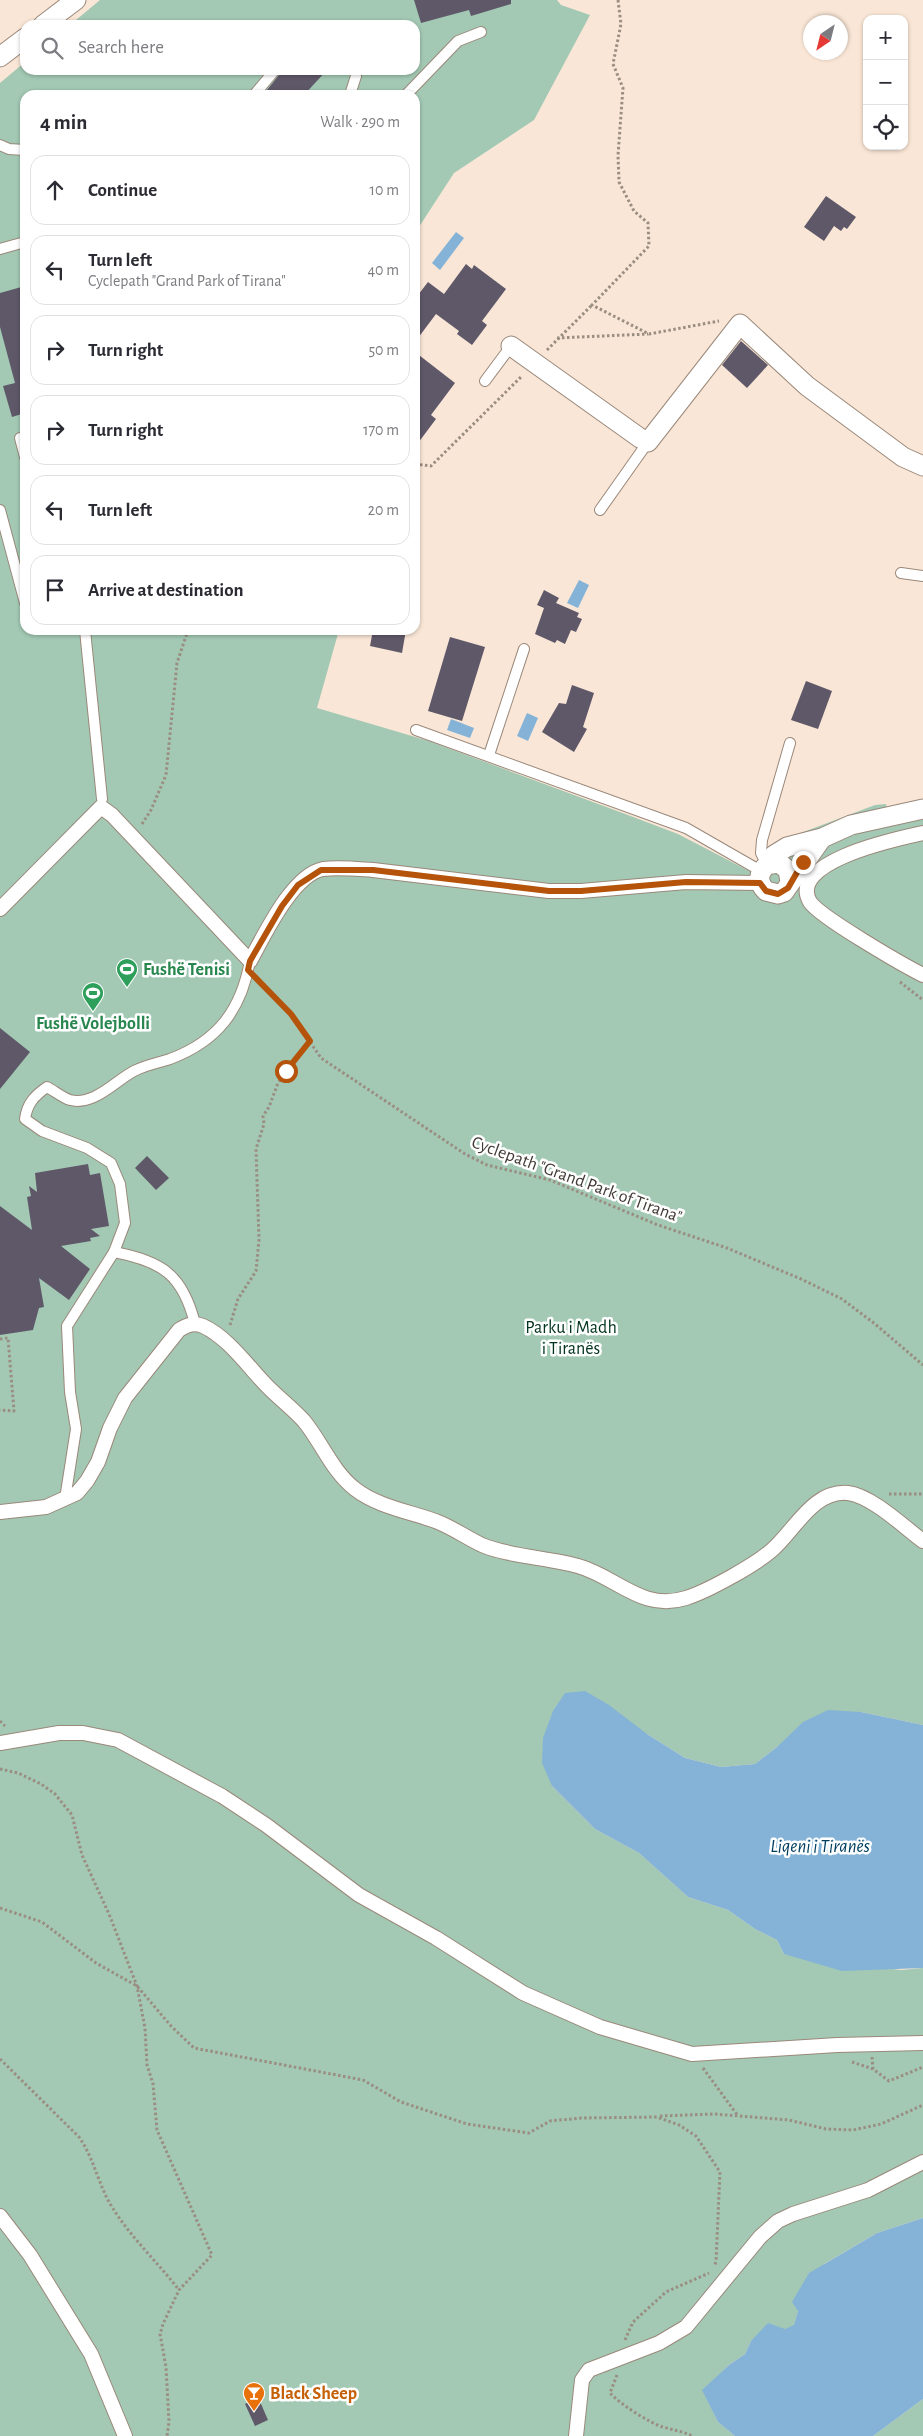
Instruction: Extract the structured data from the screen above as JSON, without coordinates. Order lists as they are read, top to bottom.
{
  "streets": {
    "path": ["Cyclepath \"Grand Park of Tirana\""]
  },
  "water": ["Liqeni i Tiranës"],
  "parks": ["Parku i Madh i Tiranës"],
  "places": {
    "sports": ["Fushë Tenisi", "Fushë Volejbolli"],
    "bar": ["Black Sheep"]
  },
  "north": "bottom left",
  "page": {
    "map_buttons": ["+", "−"],
    "search": "Search here",
    "heading": ["4 min", "Walk · 290 m"],
    "list": [
      ["Continue", "10 m"],
      ["Turn left", "Cyclepath \"Grand Park of Tirana\"", "40 m"],
      ["Turn right", "50 m"],
      ["Turn right", "170 m"],
      ["Turn left", "20 m"],
      "Arrive at destination"
    ]
  }
}
